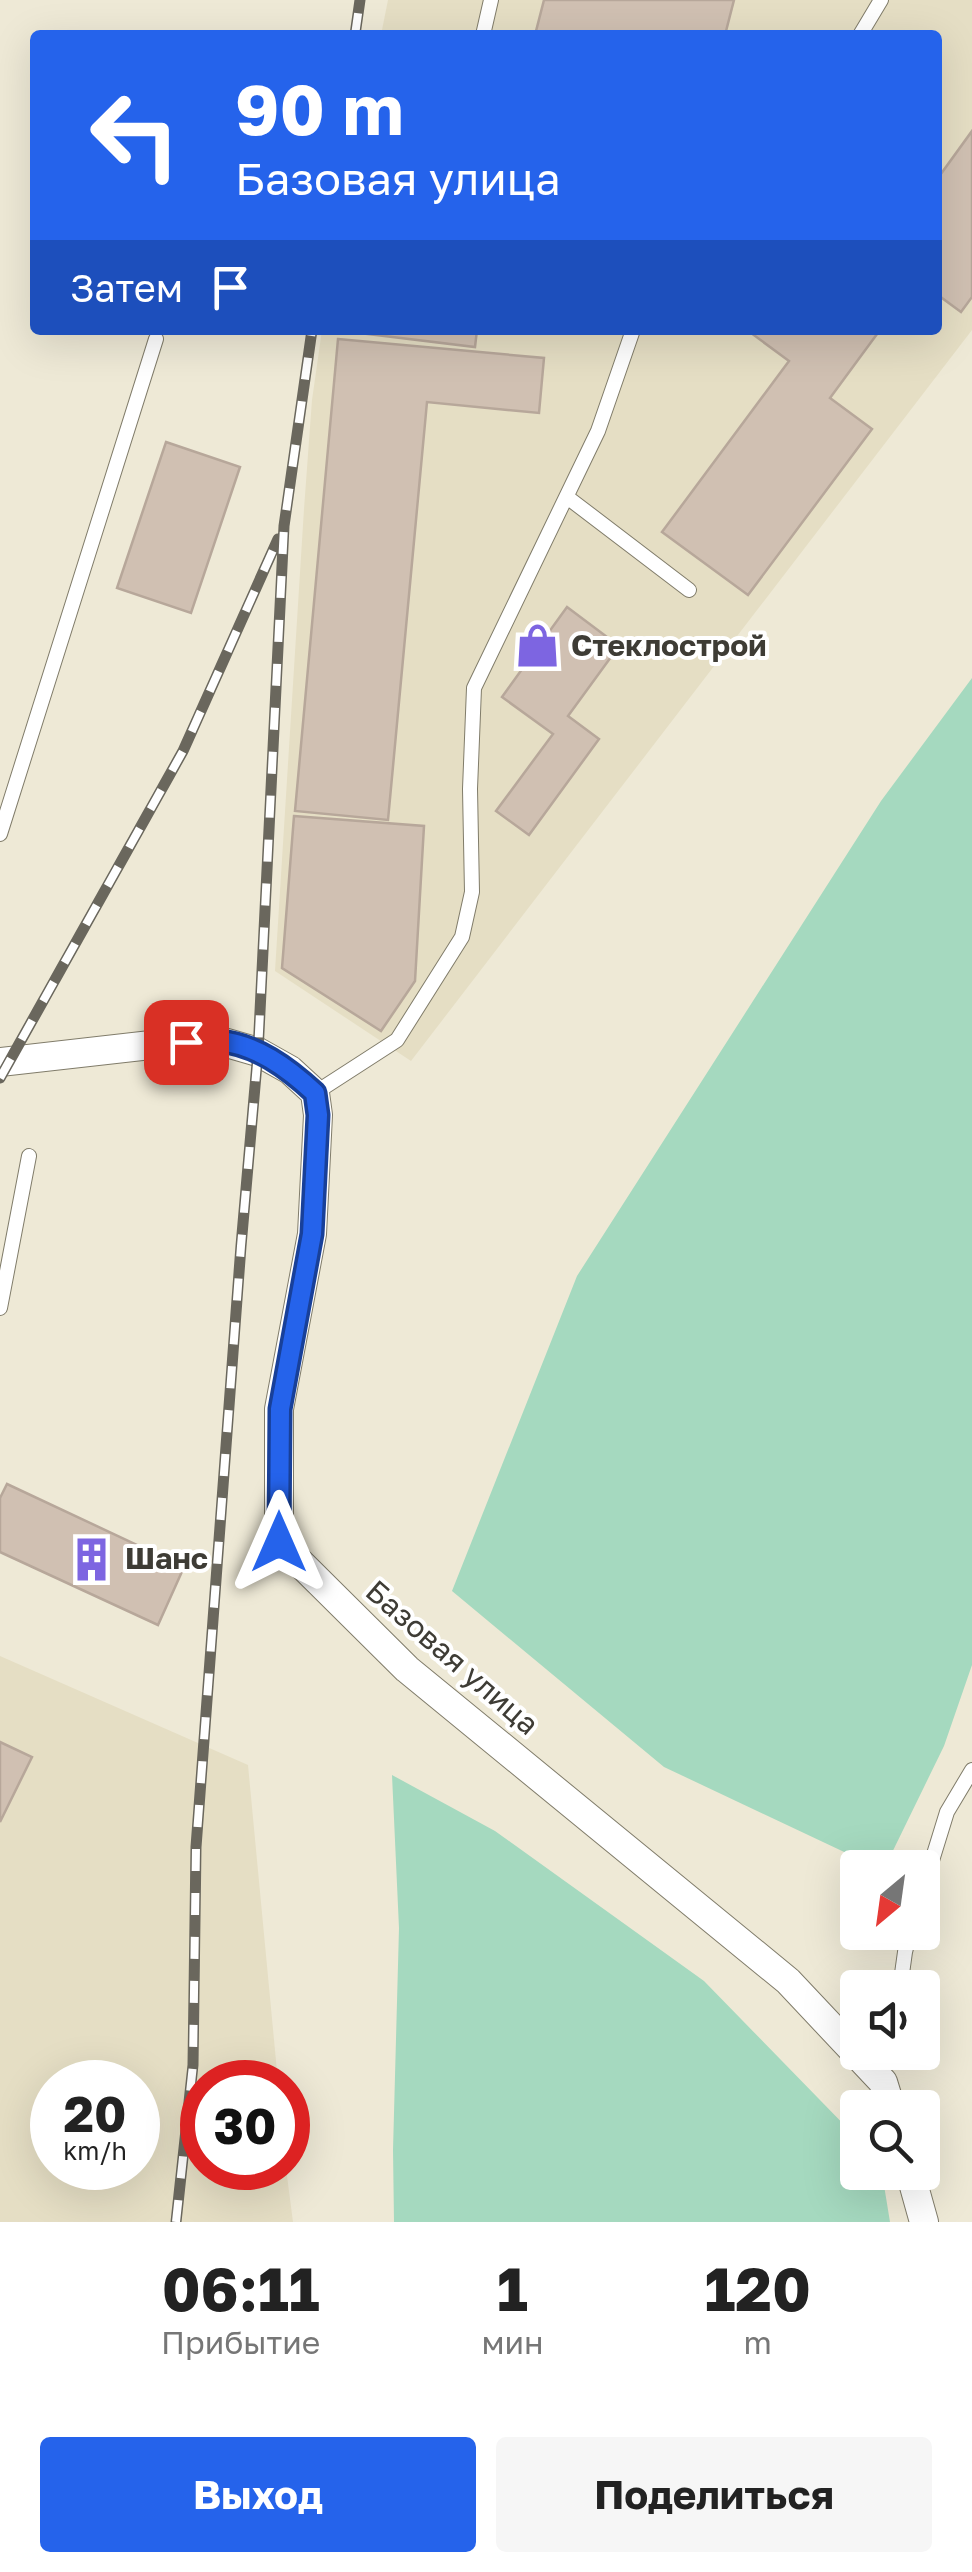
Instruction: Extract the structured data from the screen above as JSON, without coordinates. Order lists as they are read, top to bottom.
{
  "streets": {
    "street": ["Базовая улица"]
  },
  "places": {
    "shop": ["Стеклострой"],
    "building": ["Шанс"]
  },
  "north": "bottom left",
  "page": {
    "turn": ["90 m", "Базовая улица"],
    "then": "Затем",
    "speed": "20 km/h",
    "limit": "30",
    "eta": [
      "06:11",
      "Прибытие",
      "1",
      "мин",
      "120",
      "m"
    ],
    "buttons": ["Выход", "Поделиться"]
  }
}
